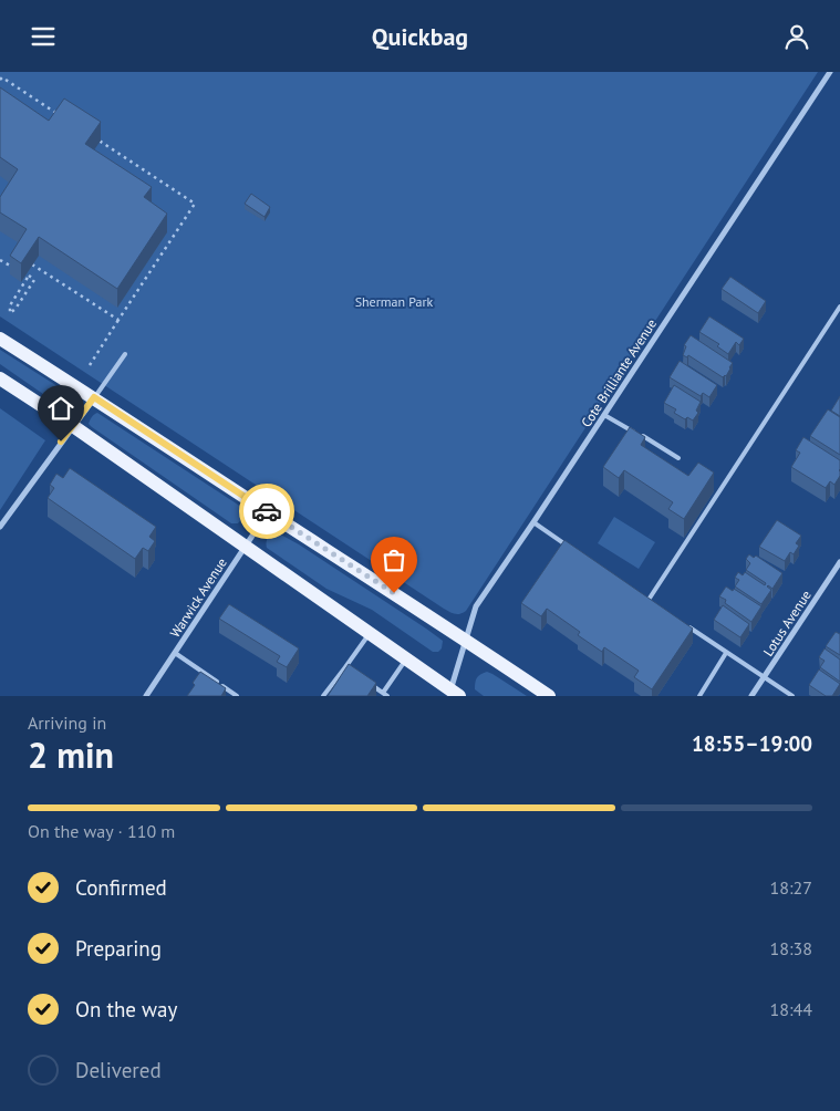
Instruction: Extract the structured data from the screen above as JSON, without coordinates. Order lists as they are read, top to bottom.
{
  "streets": {
    "street": ["Cote Brilliante Avenue", "Warwick Avenue", "Lotus Avenue"]
  },
  "parks": ["Sherman Park"],
  "page": {
    "header": "Quickbag",
    "heading": ["2 min", "Arriving in", "18:55–19:00"],
    "bar": "On the way · 110 m",
    "list": [
      ["Confirmed", "18:27"],
      ["Preparing", "18:38"],
      ["On the way", "18:44"],
      "Delivered"
    ]
  }
}
